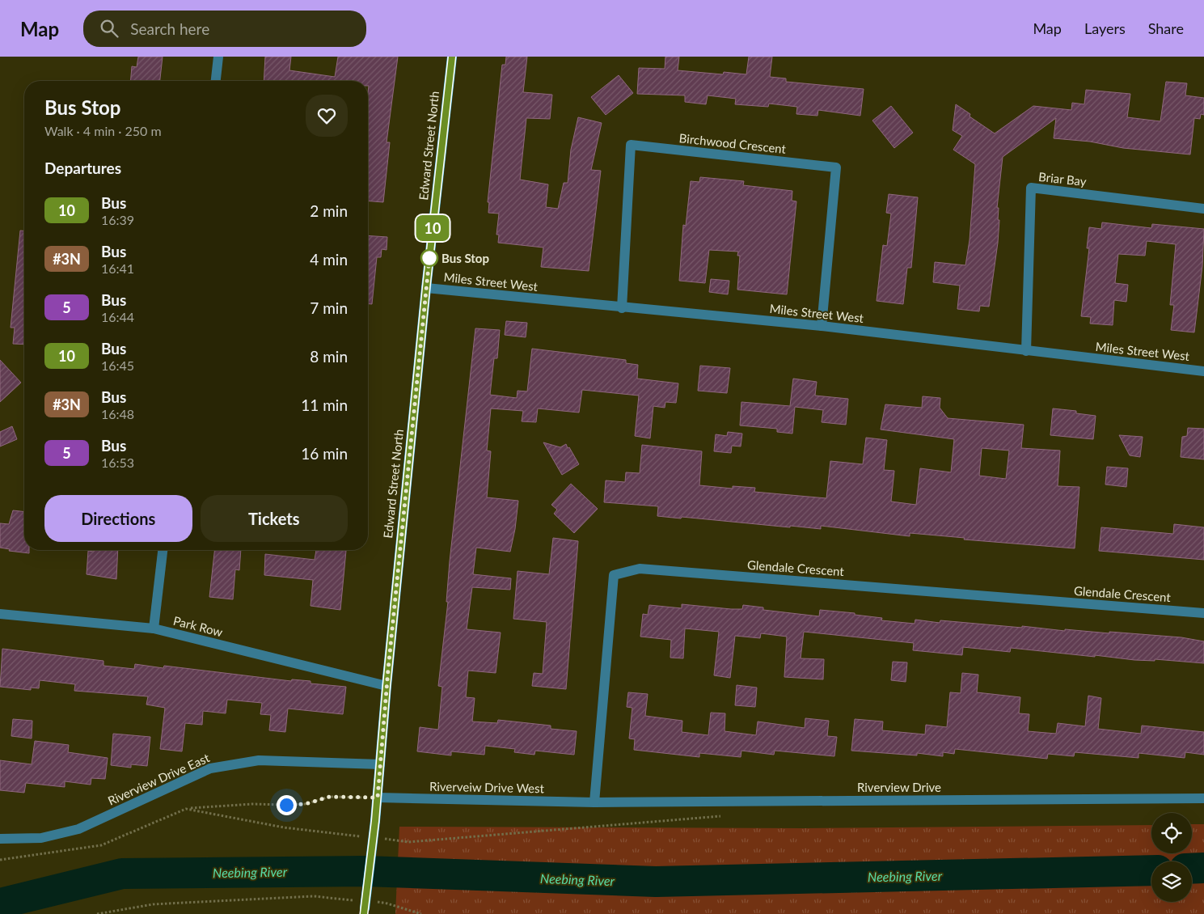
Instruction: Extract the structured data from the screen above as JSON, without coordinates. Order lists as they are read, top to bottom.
{
  "streets": {
    "main road": ["Edward Street North"],
    "street": [
      "Birchwood Crescent",
      "Briar Bay",
      "Miles Street West",
      "Glendale Crescent",
      "Park Row",
      "Riverview Drive East",
      "Riverveiw Drive West",
      "Riverview Drive"
    ]
  },
  "crossings": [
    ["Birchwood Crescent", "Miles Street West"],
    ["Edward Street North", "Miles Street West"],
    ["Edward Street North", "Park Row"],
    ["Edward Street North", "Riverview Drive East"],
    ["Edward Street North", "Riverveiw Drive West"],
    ["Briar Bay", "Miles Street West"],
    ["Glendale Crescent", "Riverveiw Drive West"],
    ["Glendale Crescent", "Riverview Drive"],
    ["Riverveiw Drive West", "Riverview Drive"]
  ],
  "water": ["Neebing River"],
  "places": ["Bus Stop"],
  "lines": ["bus line 10"],
  "page": {
    "header": "Map",
    "search": "Search here",
    "nav": ["Map", "Layers", "Share"],
    "on_map": "10",
    "heading": [
      ["Bus Stop", "Walk · 4 min · 250 m"],
      "Departures"
    ],
    "list": [
      {
        "mark": "10",
        "name": "Bus",
        "note": "16:39",
        "value": "2 min"
      },
      {
        "mark": "#3N",
        "name": "Bus",
        "note": "16:41",
        "value": "4 min"
      },
      {
        "mark": "5",
        "name": "Bus",
        "note": "16:44",
        "value": "7 min"
      },
      {
        "mark": "10",
        "name": "Bus",
        "note": "16:45",
        "value": "8 min"
      },
      {
        "mark": "#3N",
        "name": "Bus",
        "note": "16:48",
        "value": "11 min"
      },
      {
        "mark": "5",
        "name": "Bus",
        "note": "16:53",
        "value": "16 min"
      }
    ],
    "buttons": ["Directions", "Tickets"]
  }
}
